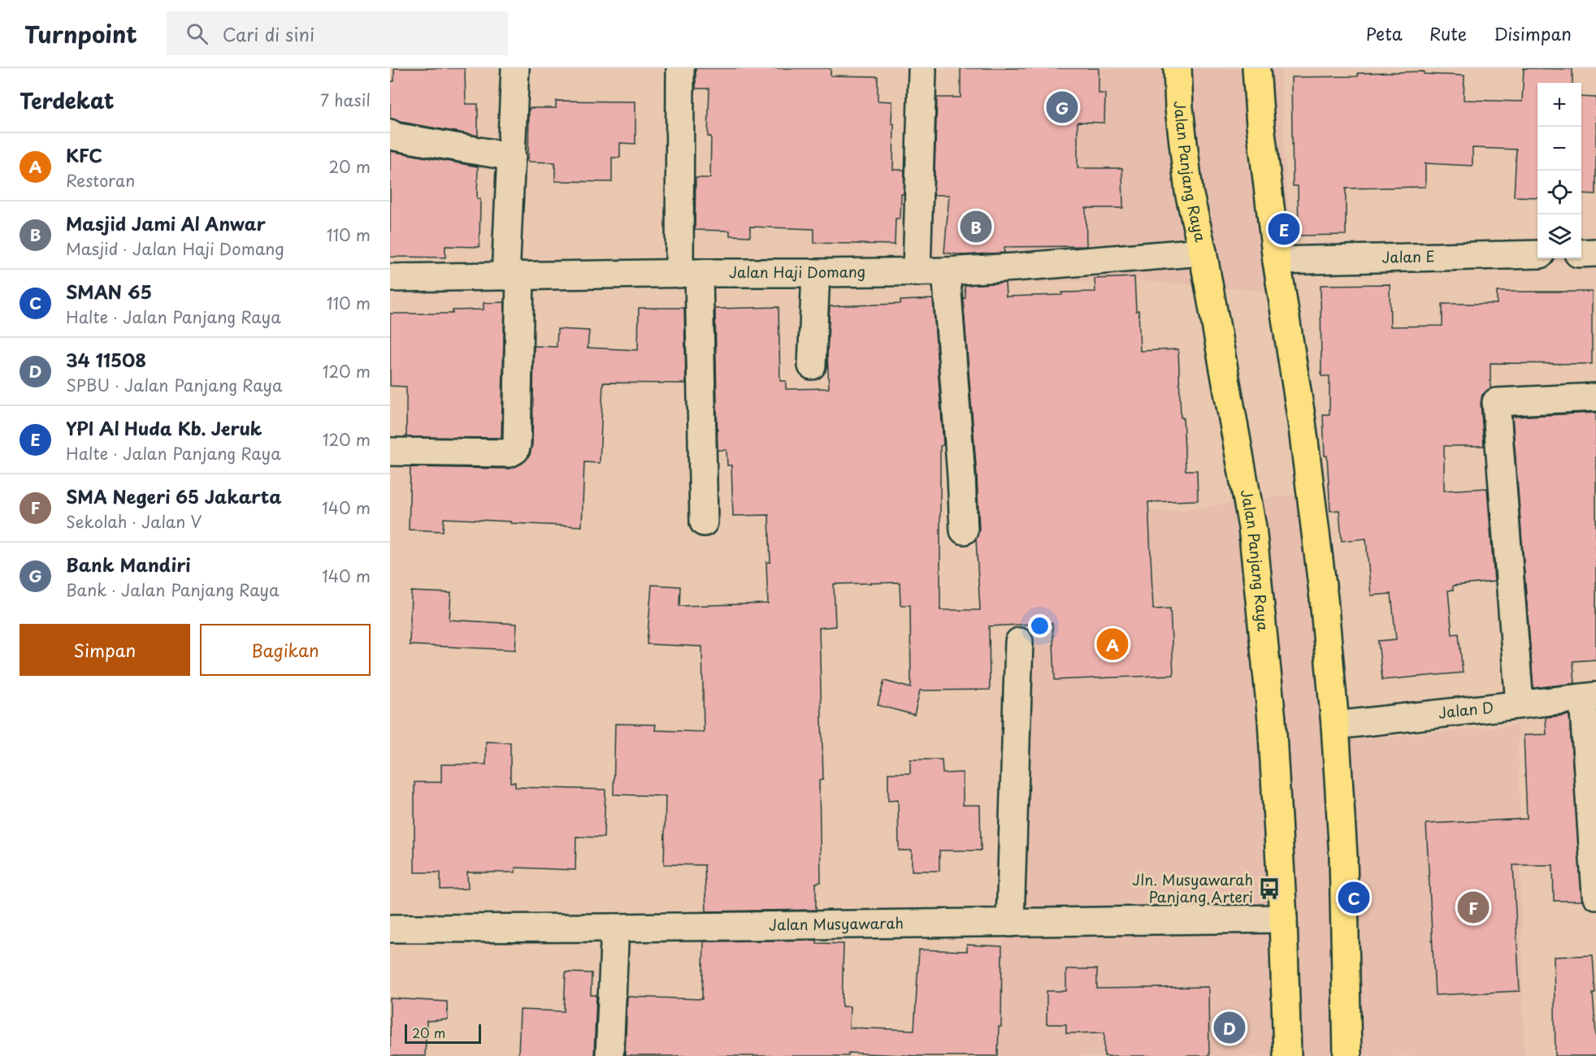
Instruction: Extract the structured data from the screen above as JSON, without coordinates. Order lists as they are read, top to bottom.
{
  "streets": {
    "main road": ["Jalan Panjang Raya"],
    "street": [
      "Jalan E",
      "Jalan Haji Domang",
      "Jalan D",
      "Jalan Musyawarah"
    ]
  },
  "crossings": [
    ["Jalan Panjang Raya", "Jalan Haji Domang"],
    ["Jalan Panjang Raya", "Jalan Musyawarah"]
  ],
  "places": {
    "bus stop": ["Jln. Musyawarah Panjang Arteri"]
  },
  "scale_bar": "20 m",
  "page": {
    "header": "Turnpoint",
    "search": "Cari di sini",
    "nav": ["Peta", "Rute", "Disimpan"],
    "heading": ["Terdekat", "7 hasil"],
    "map_buttons": ["+", "−"],
    "pins": [
      "G",
      "B",
      "E",
      "A",
      "C",
      "F",
      "D"
    ],
    "list": [
      {
        "mark": "A",
        "name": "KFC",
        "note": "Restoran",
        "value": "20 m"
      },
      {
        "mark": "B",
        "name": "Masjid Jami Al Anwar",
        "note": "Masjid · Jalan Haji Domang",
        "value": "110 m"
      },
      {
        "mark": "C",
        "name": "SMAN 65",
        "note": "Halte · Jalan Panjang Raya",
        "value": "110 m"
      },
      {
        "mark": "D",
        "name": "34 11508",
        "note": "SPBU · Jalan Panjang Raya",
        "value": "120 m"
      },
      {
        "mark": "E",
        "name": "YPI Al Huda Kb. Jeruk",
        "note": "Halte · Jalan Panjang Raya",
        "value": "120 m"
      },
      {
        "mark": "F",
        "name": "SMA Negeri 65 Jakarta",
        "note": "Sekolah · Jalan V",
        "value": "140 m"
      },
      {
        "mark": "G",
        "name": "Bank Mandiri",
        "note": "Bank · Jalan Panjang Raya",
        "value": "140 m"
      }
    ],
    "buttons": ["Simpan", "Bagikan"],
    "scale": "20 m"
  }
}
